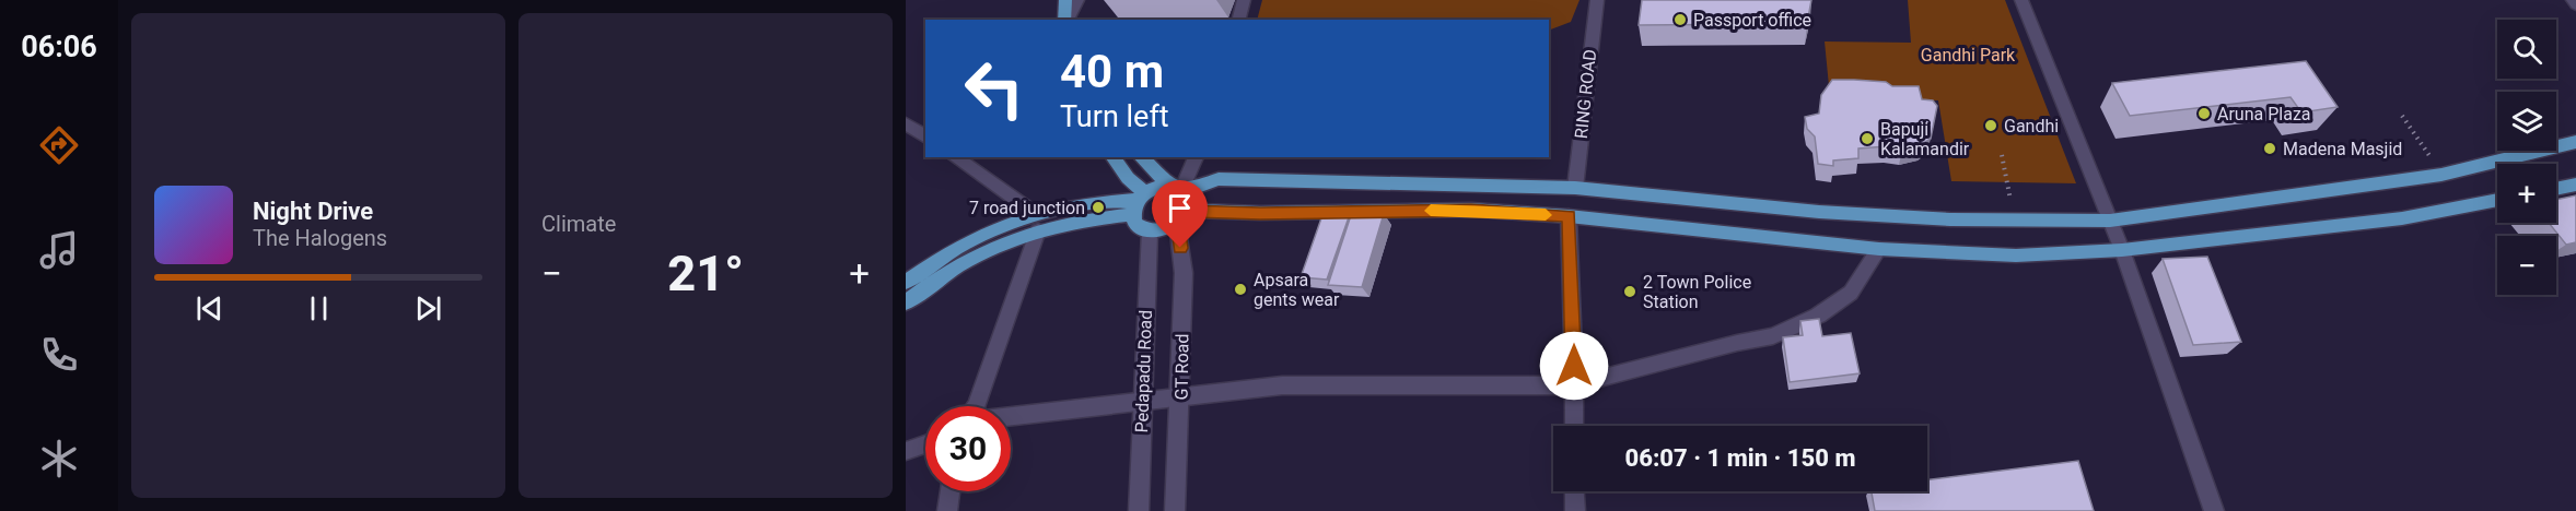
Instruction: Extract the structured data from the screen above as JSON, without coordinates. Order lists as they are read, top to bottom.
{
  "streets": {
    "street": ["RING ROAD", "GT Road", "Pedapadu Road"]
  },
  "parks": ["Gandhi Park"],
  "places": [
    "Passport office",
    "Aruna Plaza",
    "Gandhi",
    "Bapuji Kalamandir",
    "Madena Masjid",
    "7 road junction",
    "Apsara gents wear",
    "2 Town Police Station"
  ],
  "page": {
    "tabs": "06:06",
    "tile": "Climate",
    "map_buttons": ["+", "−"],
    "turn": ["40 m", "Turn left"],
    "song": ["Night Drive", "The Halogens"],
    "heat": ["−", "21°", "+"],
    "limit": "30",
    "trip": "06:07 · 1 min · 150 m"
  }
}
